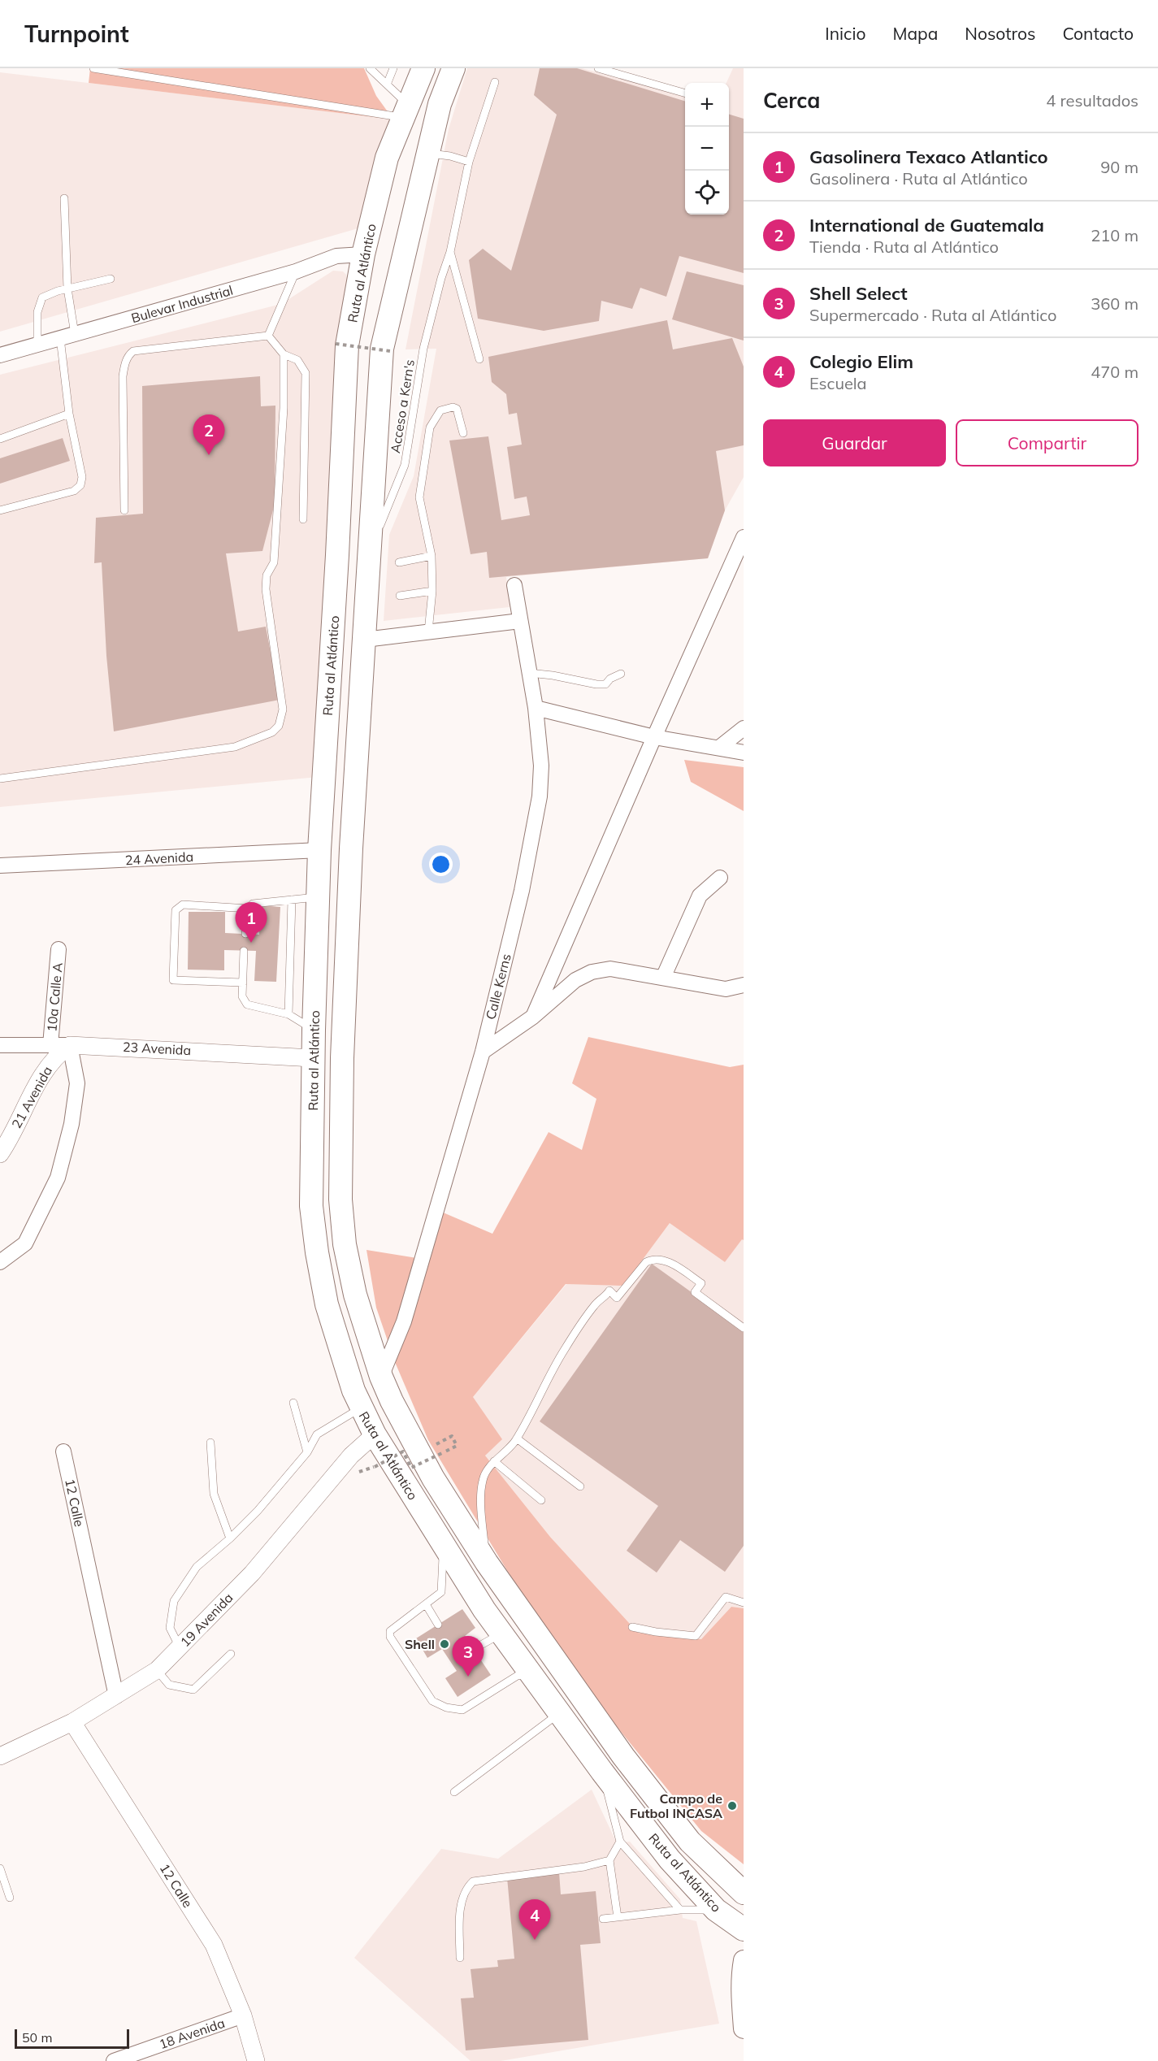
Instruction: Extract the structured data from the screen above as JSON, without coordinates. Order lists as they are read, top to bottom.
{
  "streets": {
    "highway": ["Ruta al Atlántico"],
    "street": [
      "Bulevar Industrial",
      "24 Avenida",
      "Calle Kerns",
      "10a Calle A",
      "23 Avenida",
      "21 Avenida",
      "12 Calle",
      "19 Avenida",
      "18 Avenida"
    ],
    "lane": ["Acceso a Kern's"]
  },
  "crossings": [
    ["Ruta al Atlántico", "Bulevar Industrial"],
    ["Ruta al Atlántico", "Acceso a Kern's"],
    ["Ruta al Atlántico", "24 Avenida"],
    ["Ruta al Atlántico", "Calle Kerns"],
    ["Ruta al Atlántico", "23 Avenida"],
    ["Ruta al Atlántico", "19 Avenida"],
    ["10a Calle A", "23 Avenida"],
    ["23 Avenida", "21 Avenida"],
    ["12 Calle", "19 Avenida"],
    ["12 Calle", "18 Avenida"]
  ],
  "places": ["Shell", "Campo de Futbol INCASA"],
  "scale_bar": "50 m",
  "page": {
    "header": "Turnpoint",
    "nav": [
      "Inicio",
      "Mapa",
      "Nosotros",
      "Contacto"
    ],
    "heading": ["Cerca", "4 resultados"],
    "map_buttons": ["+", "−"],
    "list": [
      {
        "mark": "1",
        "name": "Gasolinera Texaco Atlantico",
        "note": "Gasolinera · Ruta al Atlántico",
        "value": "90 m"
      },
      {
        "mark": "2",
        "name": "International de Guatemala",
        "note": "Tienda · Ruta al Atlántico",
        "value": "210 m"
      },
      {
        "mark": "3",
        "name": "Shell Select",
        "note": "Supermercado · Ruta al Atlántico",
        "value": "360 m"
      },
      {
        "mark": "4",
        "name": "Colegio Elim",
        "note": "Escuela",
        "value": "470 m"
      }
    ],
    "buttons": ["Guardar", "Compartir"],
    "pins": [
      "2",
      "1",
      "3",
      "4"
    ],
    "scale": "50 m"
  }
}
